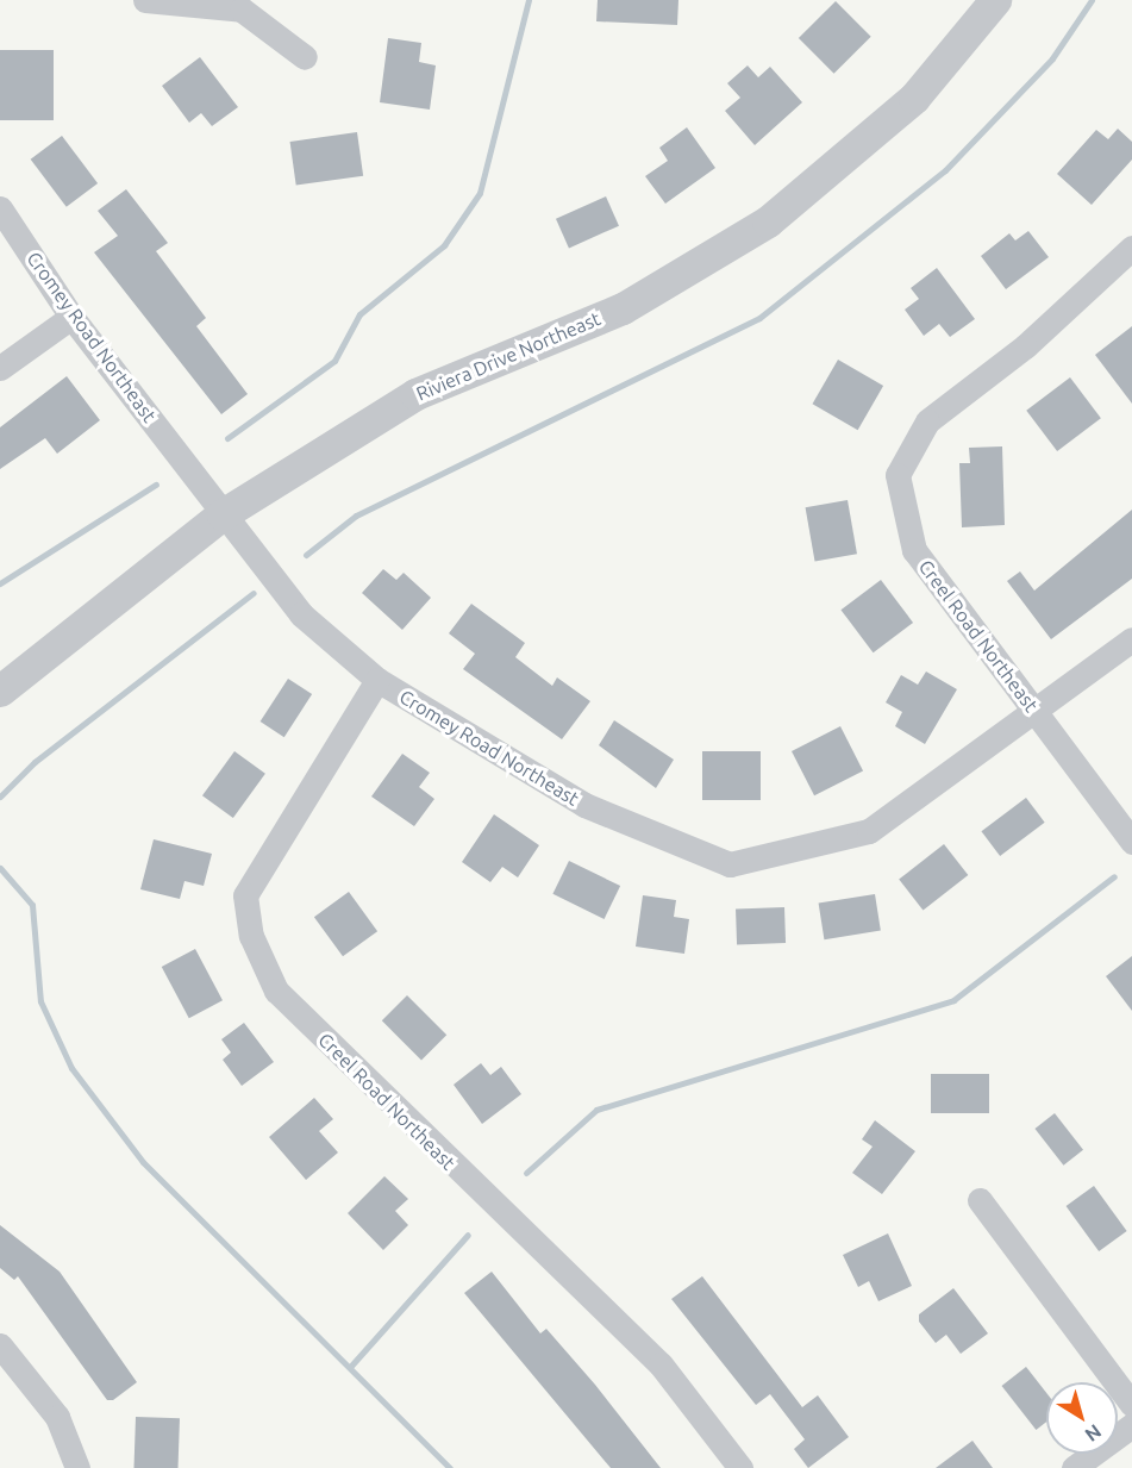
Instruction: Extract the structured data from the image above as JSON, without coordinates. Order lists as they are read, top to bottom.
{
  "streets": {
    "street": ["Cromey Road Northeast", "Riviera Drive Northeast", "Creel Road Northeast"]
  },
  "crossings": [
    ["Cromey Road Northeast", "Riviera Drive Northeast"],
    ["Cromey Road Northeast", "Creel Road Northeast"]
  ],
  "north": "bottom right"
}
